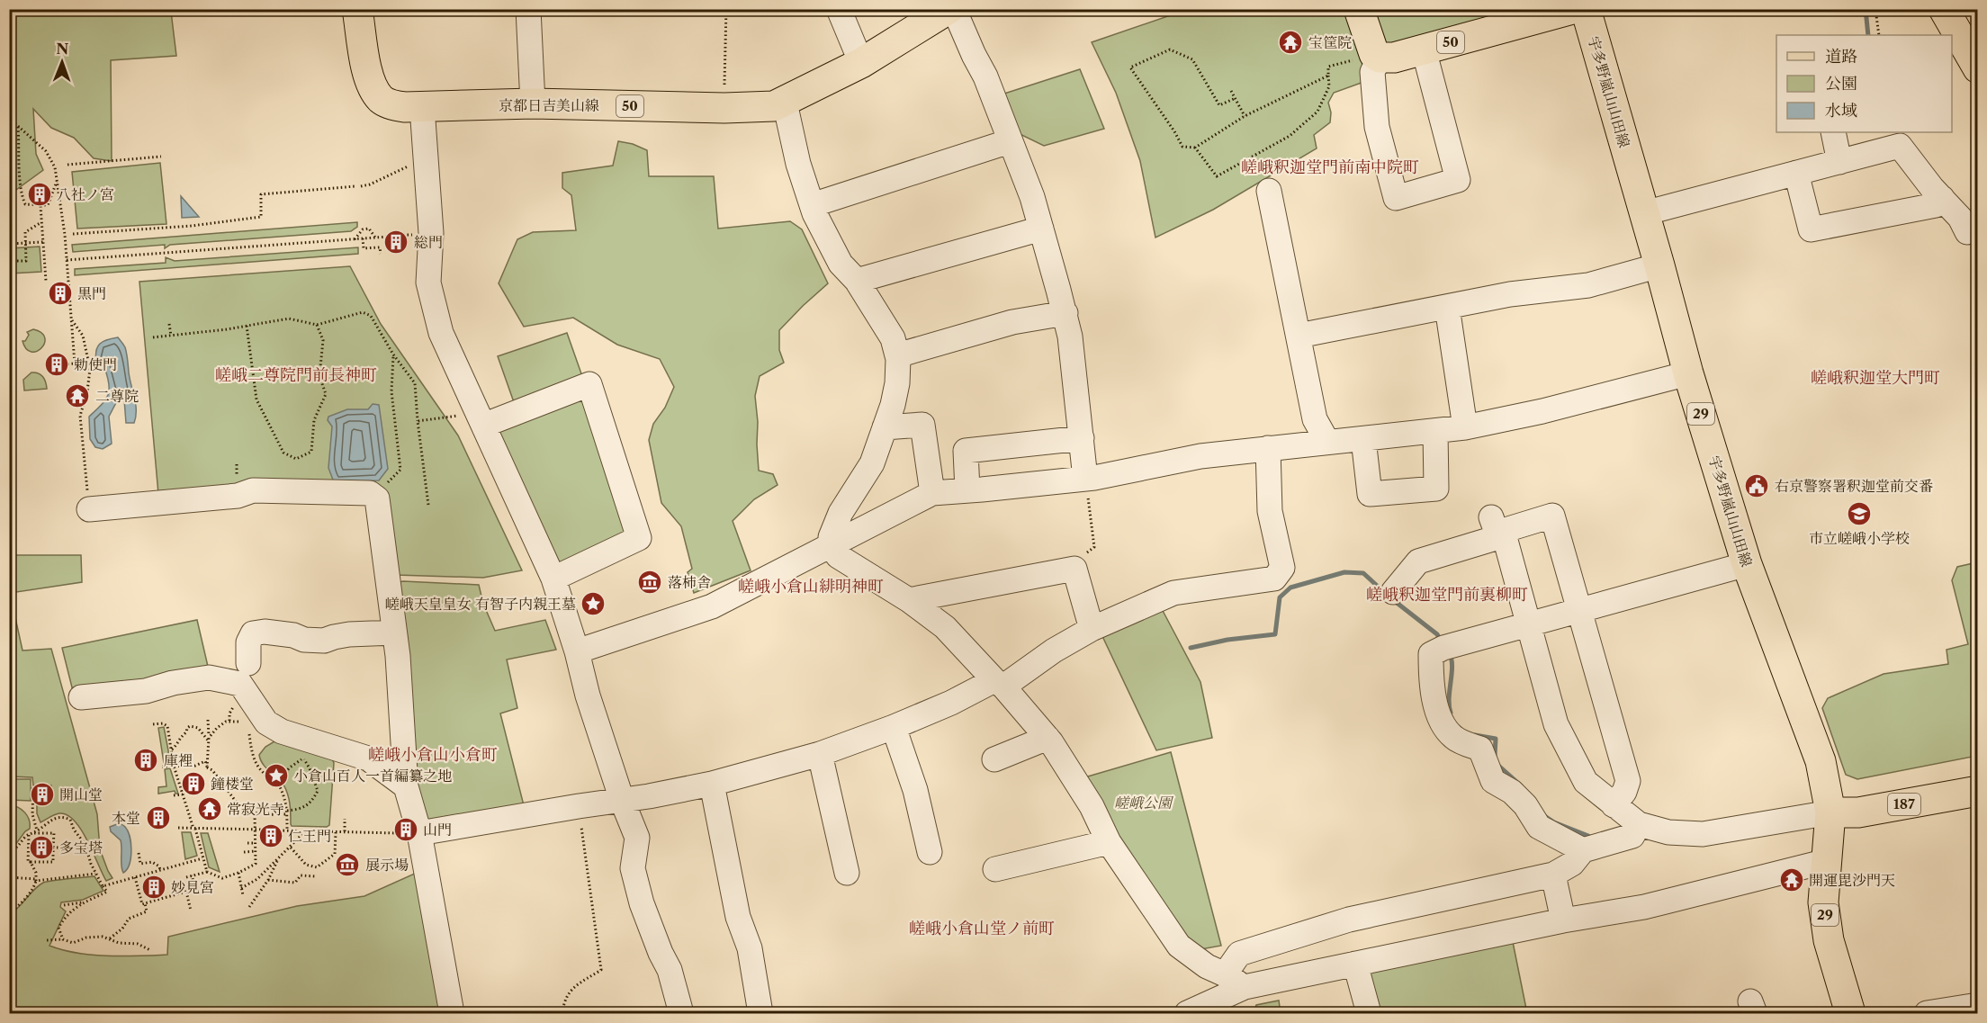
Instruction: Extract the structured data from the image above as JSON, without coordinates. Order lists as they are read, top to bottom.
{
  "streets": {
    "main road": [
      "50",
      "宇多野嵐山山田線",
      "京都日吉美山線",
      "29",
      "187"
    ]
  },
  "crossings": [
    ["宇多野嵐山山田線", "187"]
  ],
  "districts": [
    "嵯峨釈迦堂門前南中院町",
    "嵯峨二尊院門前長神町",
    "嵯峨釈迦堂大門町",
    "嵯峨小倉山緋明神町",
    "嵯峨釈迦堂門前裏柳町",
    "嵯峨小倉山小倉町",
    "嵯峨小倉山堂ノ前町"
  ],
  "parks": ["嵯峨公園"],
  "places": {
    "temple": [
      "宝筐院",
      "二尊院",
      "常寂光寺",
      "開運毘沙門天"
    ],
    "building": [
      "八社ノ宮",
      "総門",
      "黒門",
      "勅使門",
      "庫裡",
      "鐘楼堂",
      "開山堂",
      "本堂",
      "山門",
      "仁王門",
      "多宝塔",
      "妙見宮"
    ],
    "public building": ["右京警察署釈迦堂前交番"],
    "school or university": ["市立嵯峨小学校"],
    "museum": ["落柿舎", "展示場"],
    "place": ["嵯峨天皇皇女 有智子内親王墓", "小倉山百人一首編纂之地"]
  },
  "legend": ["道路", "公園", "水域"],
  "north": "top"
}
